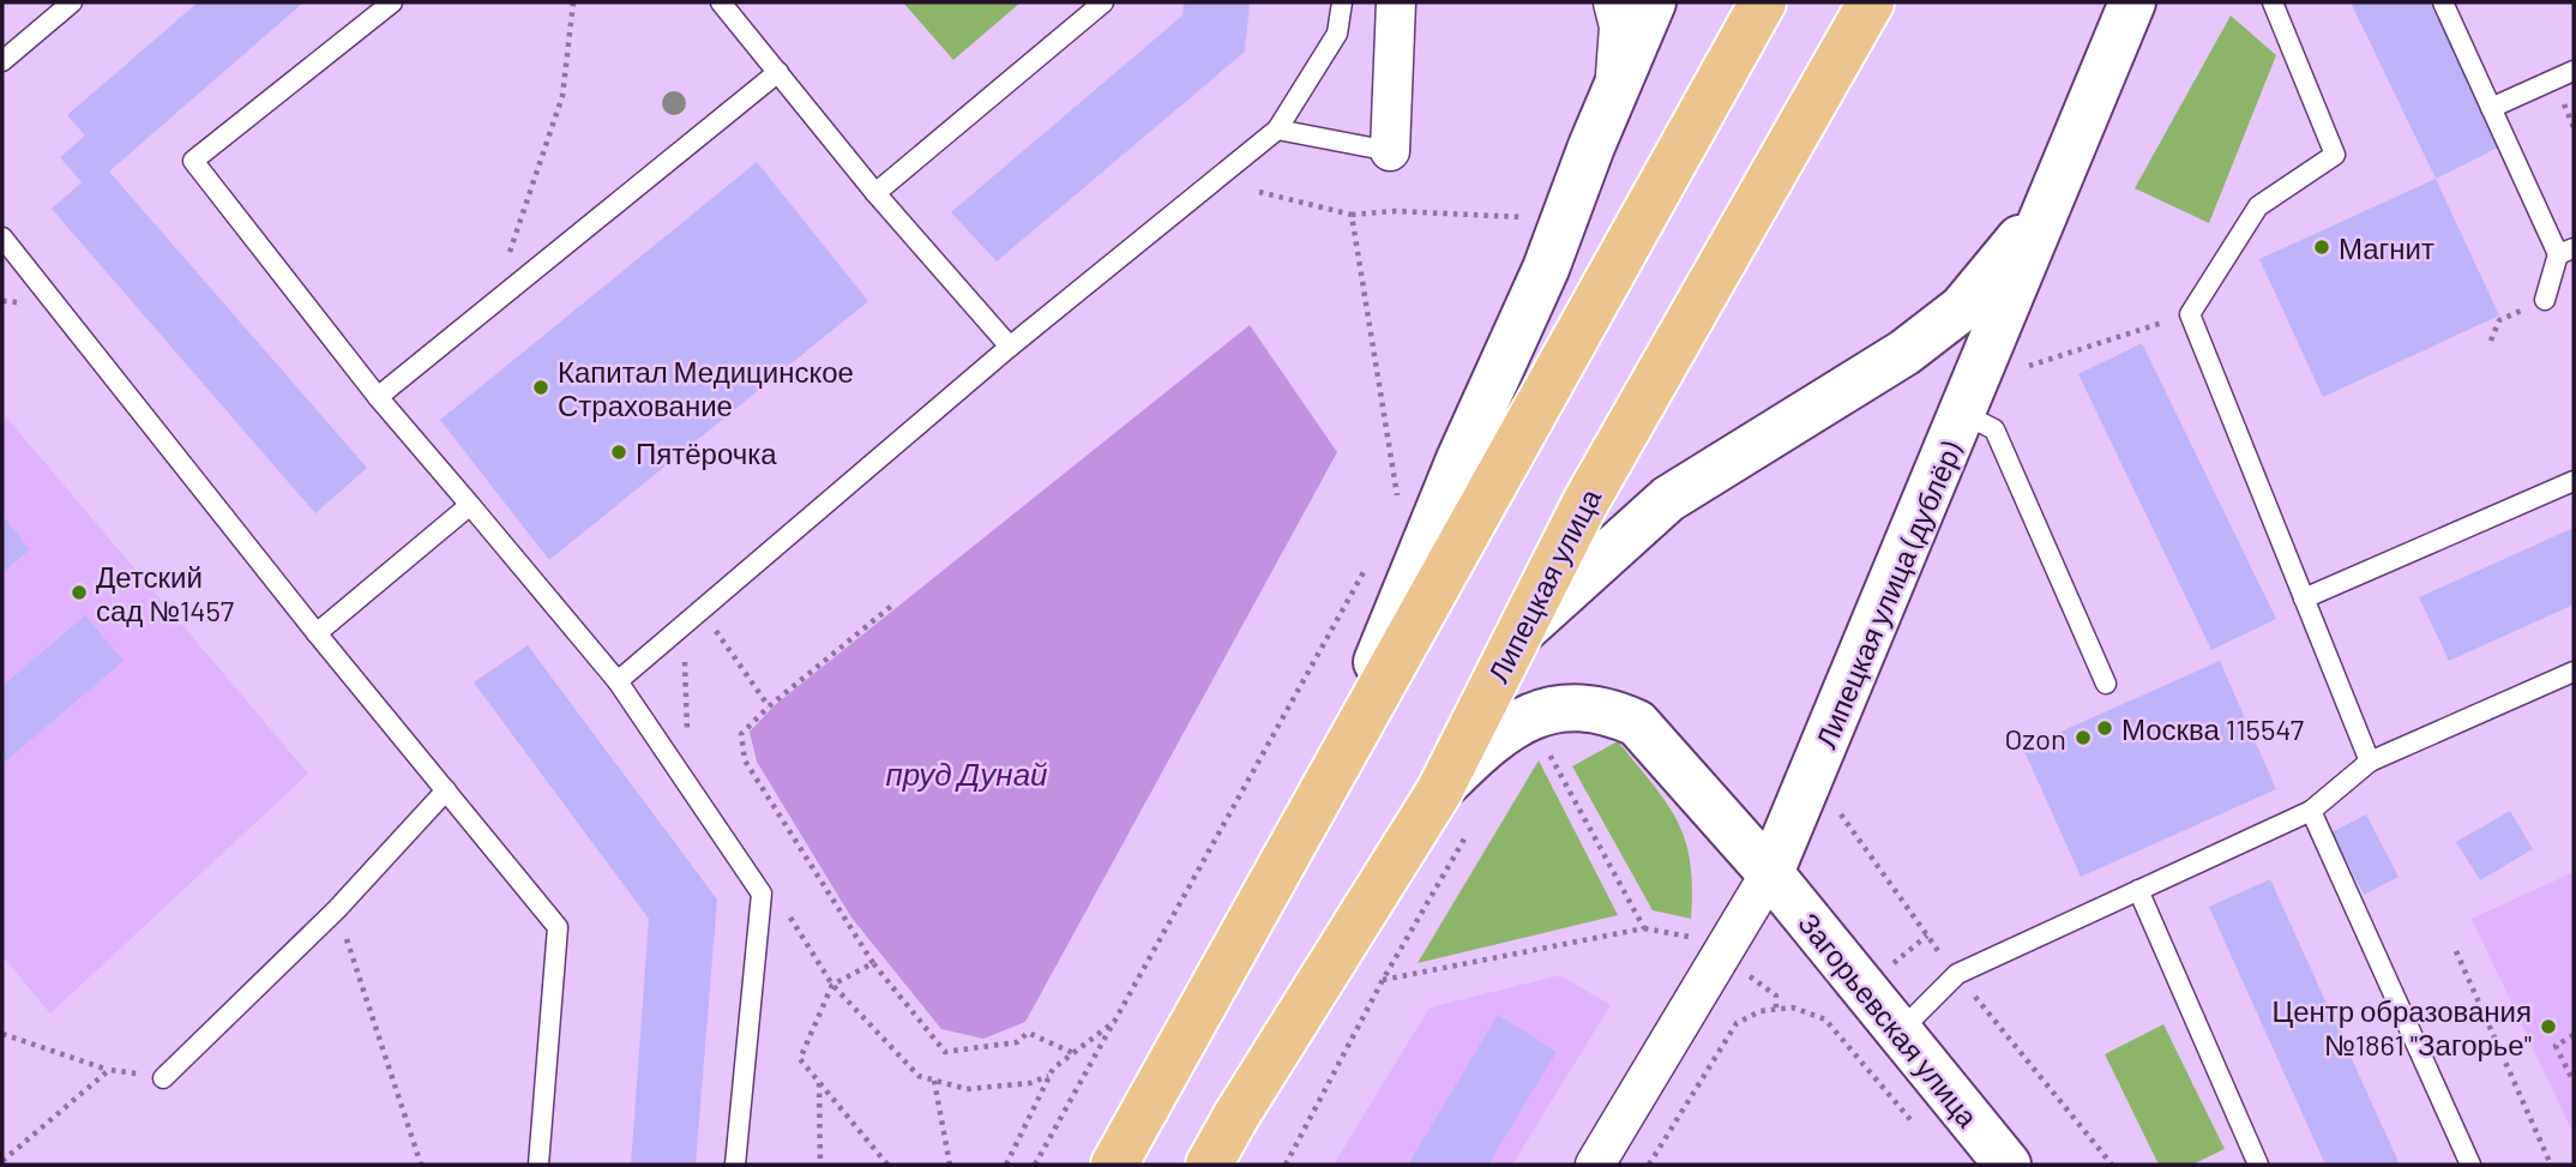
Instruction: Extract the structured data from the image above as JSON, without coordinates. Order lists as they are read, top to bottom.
{
  "streets": {
    "main road": ["Липецкая улица"],
    "street": ["Липецкая улица (дублёр)", "Загорьевская улица"]
  },
  "crossings": [
    ["Липецкая улица", "Загорьевская улица"],
    ["Липецкая улица (дублёр)", "Загорьевская улица"]
  ],
  "water": ["пруд Дунай"],
  "places": [
    "Магнит",
    "Капитал Медицинское Страхование",
    "Пятёрочка",
    "Детский сад №1457",
    "Москва 115547",
    "Ozon",
    "Центр образования №1861 \"Загорье\""
  ]
}
